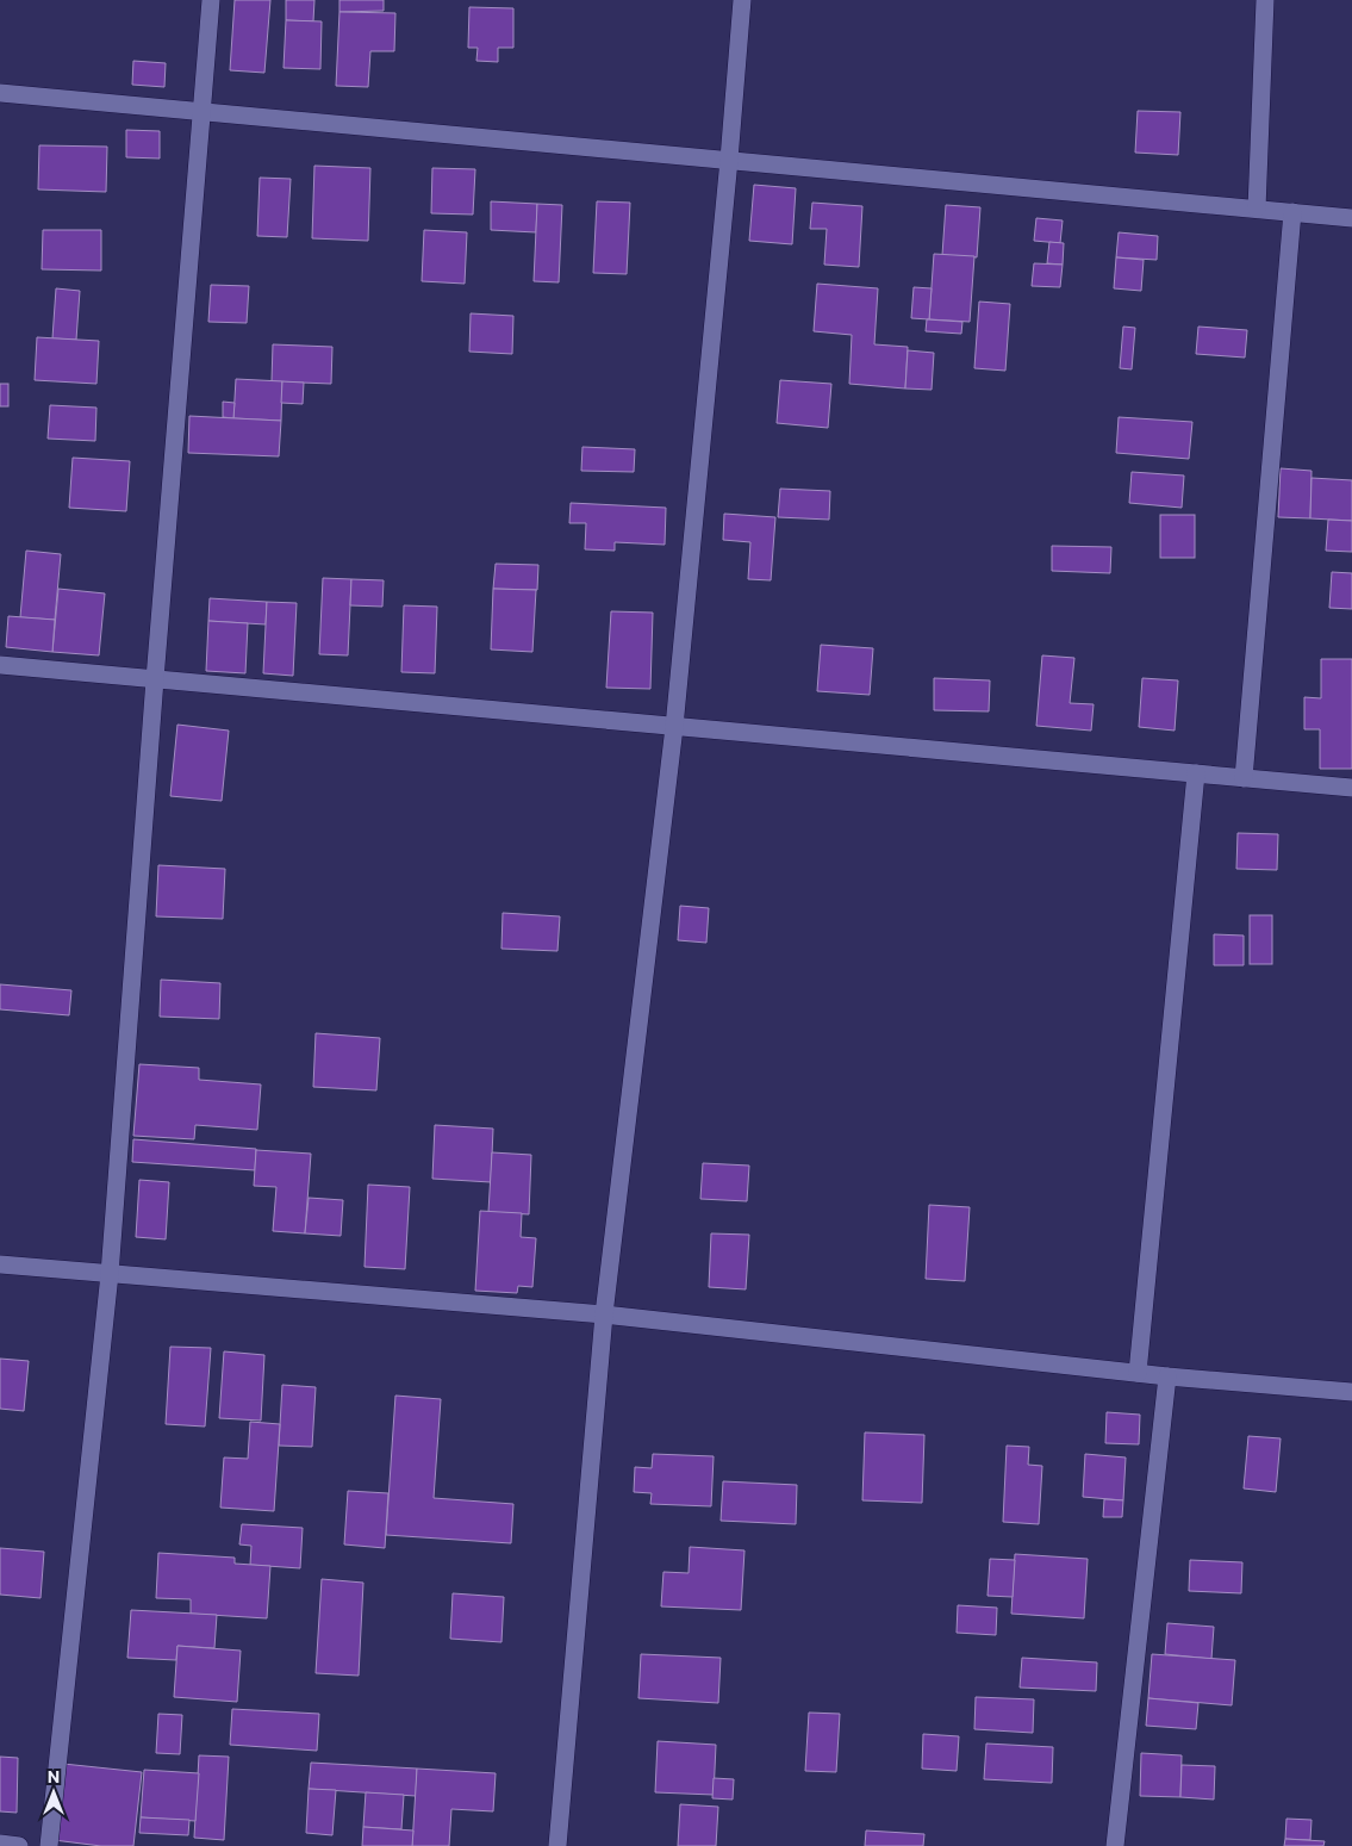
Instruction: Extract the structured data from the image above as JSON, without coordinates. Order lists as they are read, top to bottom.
{
  "north": "top"
}
